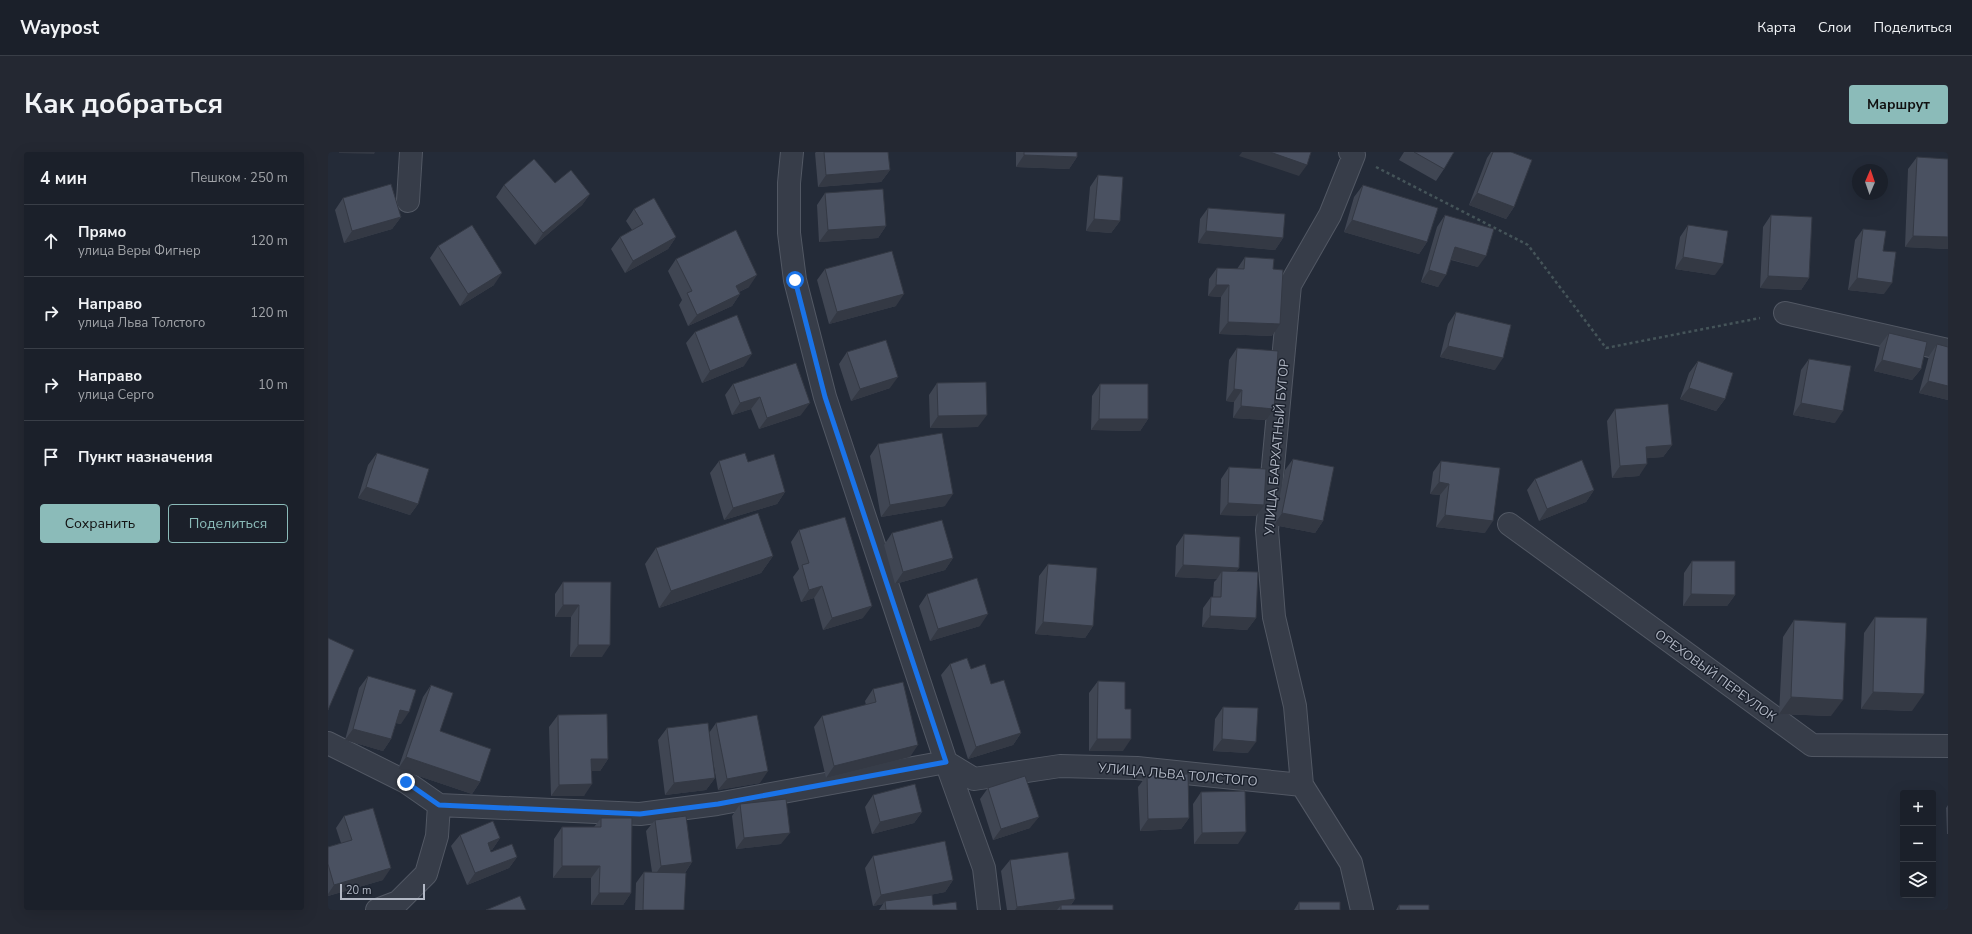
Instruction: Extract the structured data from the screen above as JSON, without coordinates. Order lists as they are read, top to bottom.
{
  "streets": {
    "street": ["УЛИЦА БАРХАТНЫЙ БУГОР", "ОРЕХОВЫЙ ПЕРЕУЛОК", "УЛИЦА ЛЬВА ТОЛСТОГО"]
  },
  "crossings": [
    ["УЛИЦА БАРХАТНЫЙ БУГОР", "УЛИЦА ЛЬВА ТОЛСТОГО"]
  ],
  "scale_bar": "20 m",
  "north": "top",
  "page": {
    "header": "Waypost",
    "nav": ["Карта", "Слои", "Поделиться"],
    "title": "Как добраться",
    "buttons": [
      "Маршрут",
      ["Сохранить", "Поделиться"]
    ],
    "heading": ["4 мин", "Пешком · 250 m"],
    "list": [
      ["Прямо", "улица Веры Фигнер", "120 m"],
      ["Направо", "улица Льва Толстого", "120 m"],
      ["Направо", "улица Серго", "10 m"],
      "Пункт назначения"
    ],
    "map_buttons": ["+", "−"],
    "scale": "20 m"
  }
}
